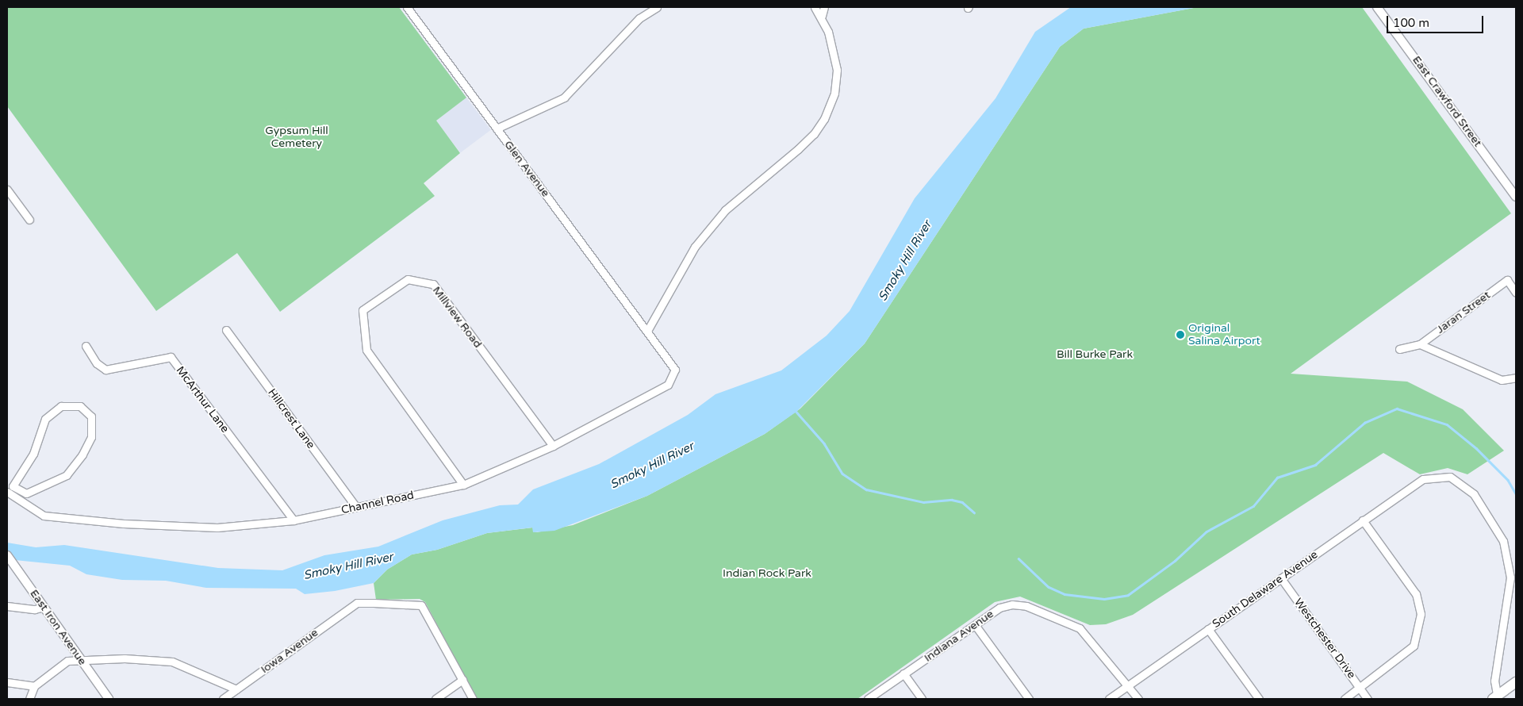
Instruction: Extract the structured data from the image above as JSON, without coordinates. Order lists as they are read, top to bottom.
{
  "streets": {
    "street": [
      "East Crawford Street",
      "Glen Avenue",
      "Jaran Street",
      "Millview Road",
      "McArthur Lane",
      "Hillcrest Lane",
      "Channel Road",
      "South Delaware Avenue",
      "East Iron Avenue",
      "Indiana Avenue",
      "Westchester Drive",
      "Iowa Avenue"
    ]
  },
  "crossings": [
    ["Glen Avenue", "Channel Road"],
    ["Millview Road", "Channel Road"],
    ["McArthur Lane", "Channel Road"],
    ["Hillcrest Lane", "Channel Road"],
    ["South Delaware Avenue", "Indiana Avenue"],
    ["South Delaware Avenue", "Westchester Drive"]
  ],
  "water": ["Smoky Hill River"],
  "parks": ["Gypsum Hill Cemetery", "Bill Burke Park", "Indian Rock Park"],
  "places": ["Original Salina Airport"],
  "scale_bar": "100 m"
}
